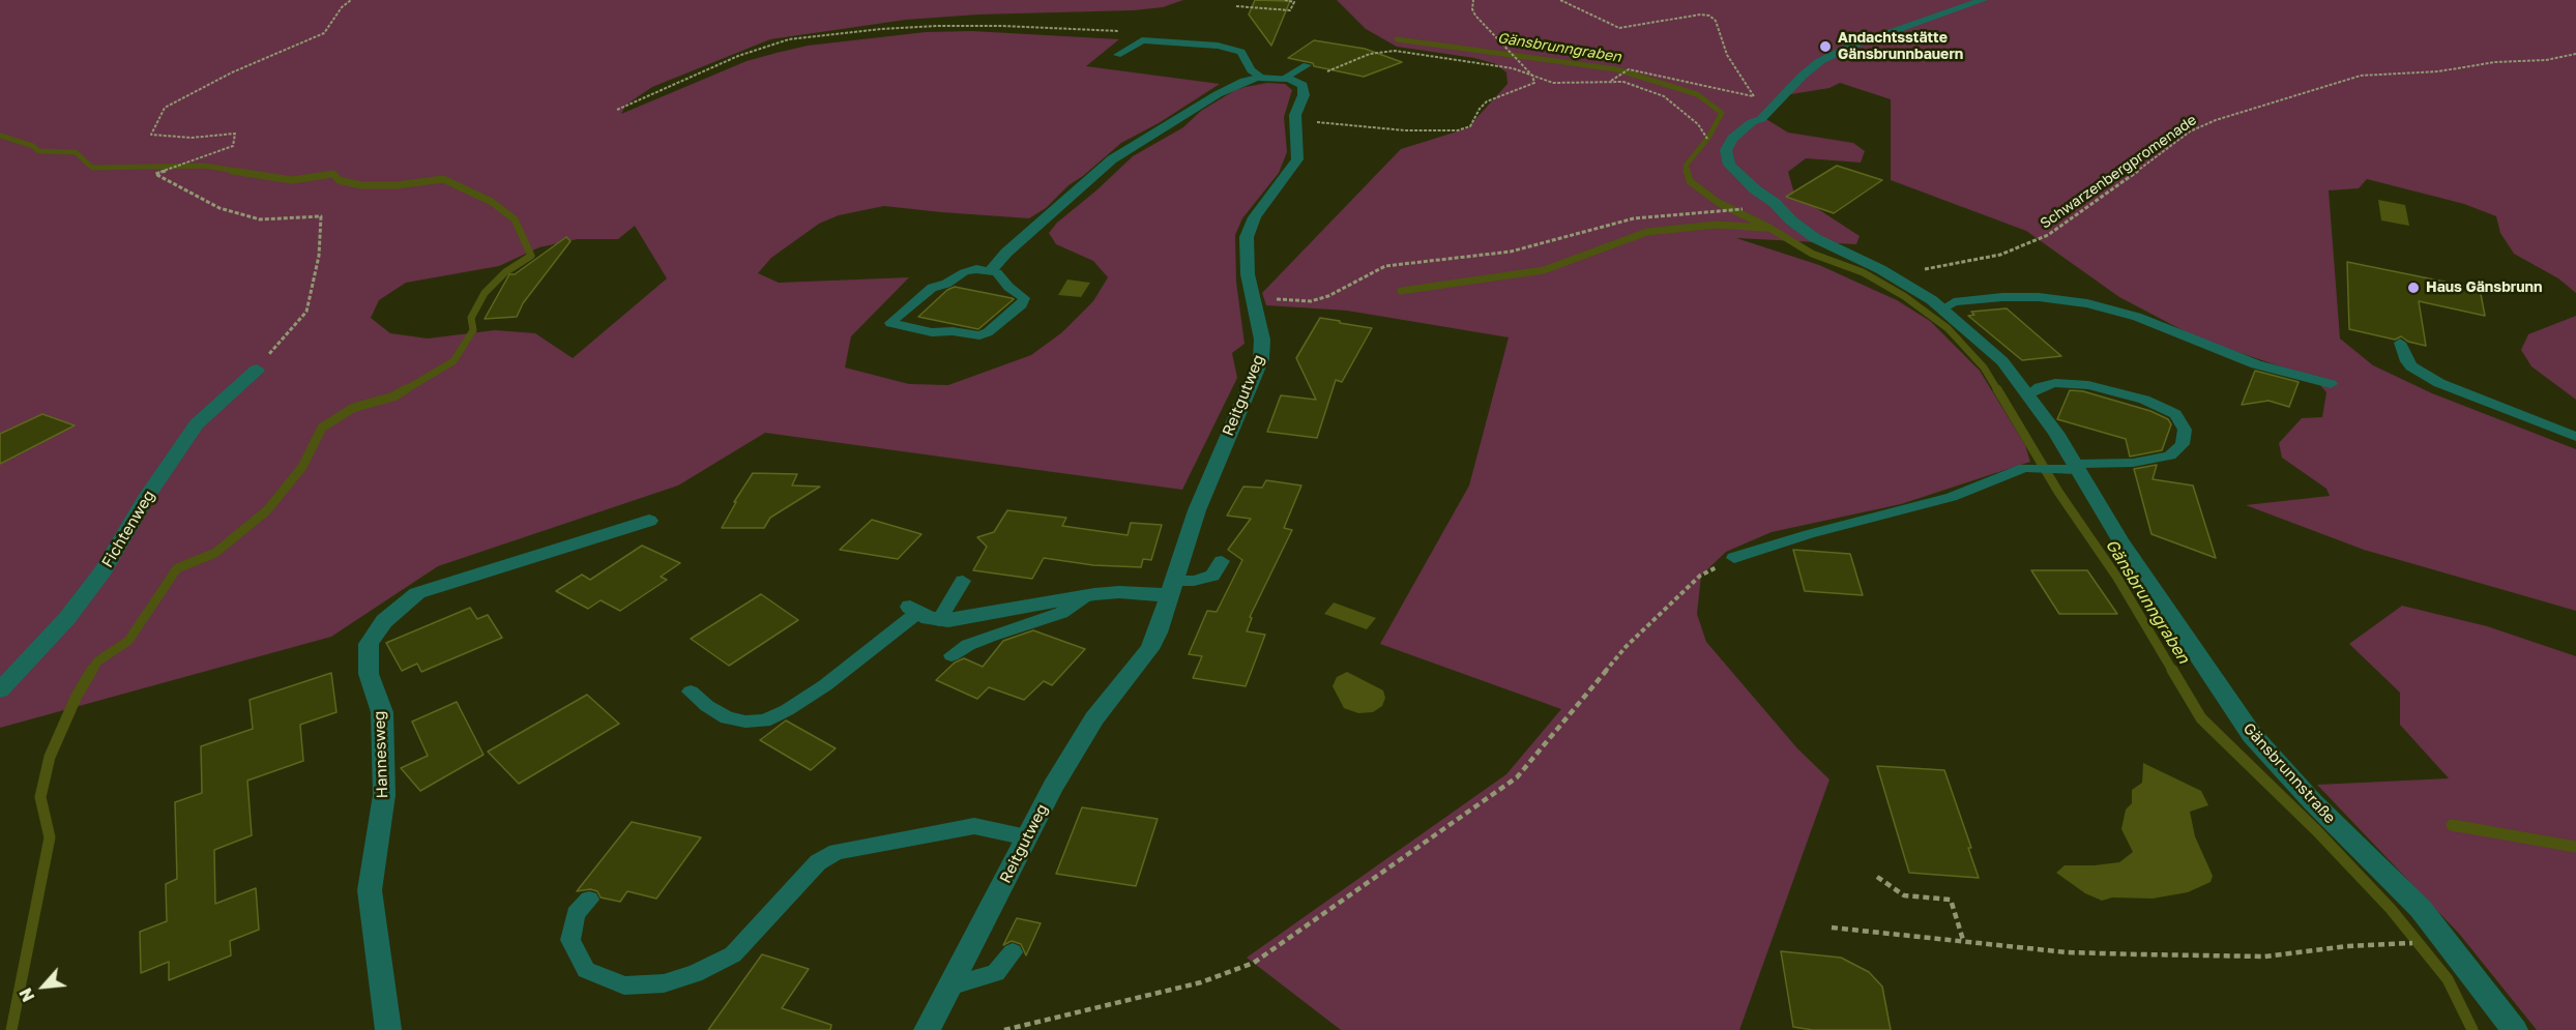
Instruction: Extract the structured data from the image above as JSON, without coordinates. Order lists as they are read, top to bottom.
{
  "streets": {
    "street": [
      "Reitgutweg",
      "Fichtenweg",
      "Hannesweg",
      "Gänsbrunnstraße"
    ],
    "path": ["Schwarzenbergpromenade"]
  },
  "crossings": [
    ["Schwarzenbergpromenade", "Gänsbrunnstraße"]
  ],
  "water": ["Gänsbrunngraben"],
  "places": ["Andachtsstätte Gänsbrunnbauern", "Haus Gänsbrunn"],
  "north": "bottom left"
}
